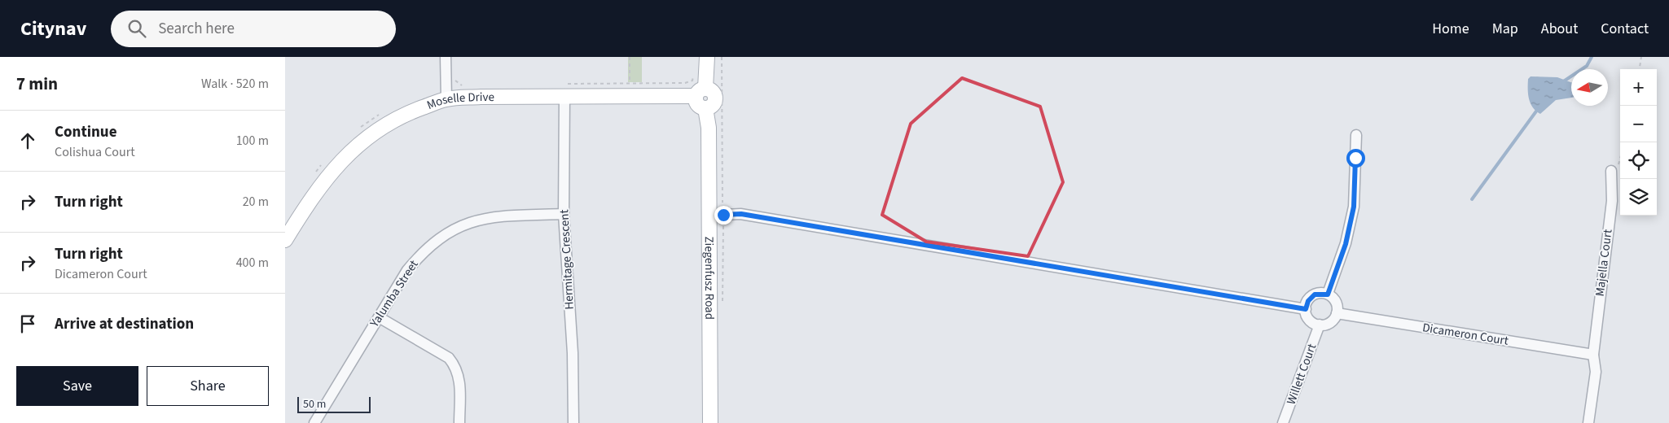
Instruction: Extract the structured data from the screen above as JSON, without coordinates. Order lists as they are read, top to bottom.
{
  "streets": {
    "street": [
      "Moselle Drive",
      "Hermitage Crescent",
      "Majella Court",
      "Ziegenfusz Road",
      "Yalumba Street",
      "Dicameron Court",
      "Willett Court"
    ]
  },
  "crossings": [
    ["Moselle Drive", "Hermitage Crescent"],
    ["Moselle Drive", "Ziegenfusz Road"],
    ["Hermitage Crescent", "Yalumba Street"],
    ["Majella Court", "Dicameron Court"],
    ["Dicameron Court", "Willett Court"]
  ],
  "scale_bar": "50 m",
  "north": "left",
  "page": {
    "header": "Citynav",
    "search": "Search here",
    "nav": [
      "Home",
      "Map",
      "About",
      "Contact"
    ],
    "heading": ["7 min", "Walk · 520 m"],
    "map_buttons": ["+", "−"],
    "list": [
      ["Continue", "Colishua Court", "100 m"],
      ["Turn right", "20 m"],
      ["Turn right", "Dicameron Court", "400 m"],
      "Arrive at destination"
    ],
    "buttons": ["Save", "Share"],
    "scale": "50 m"
  }
}
